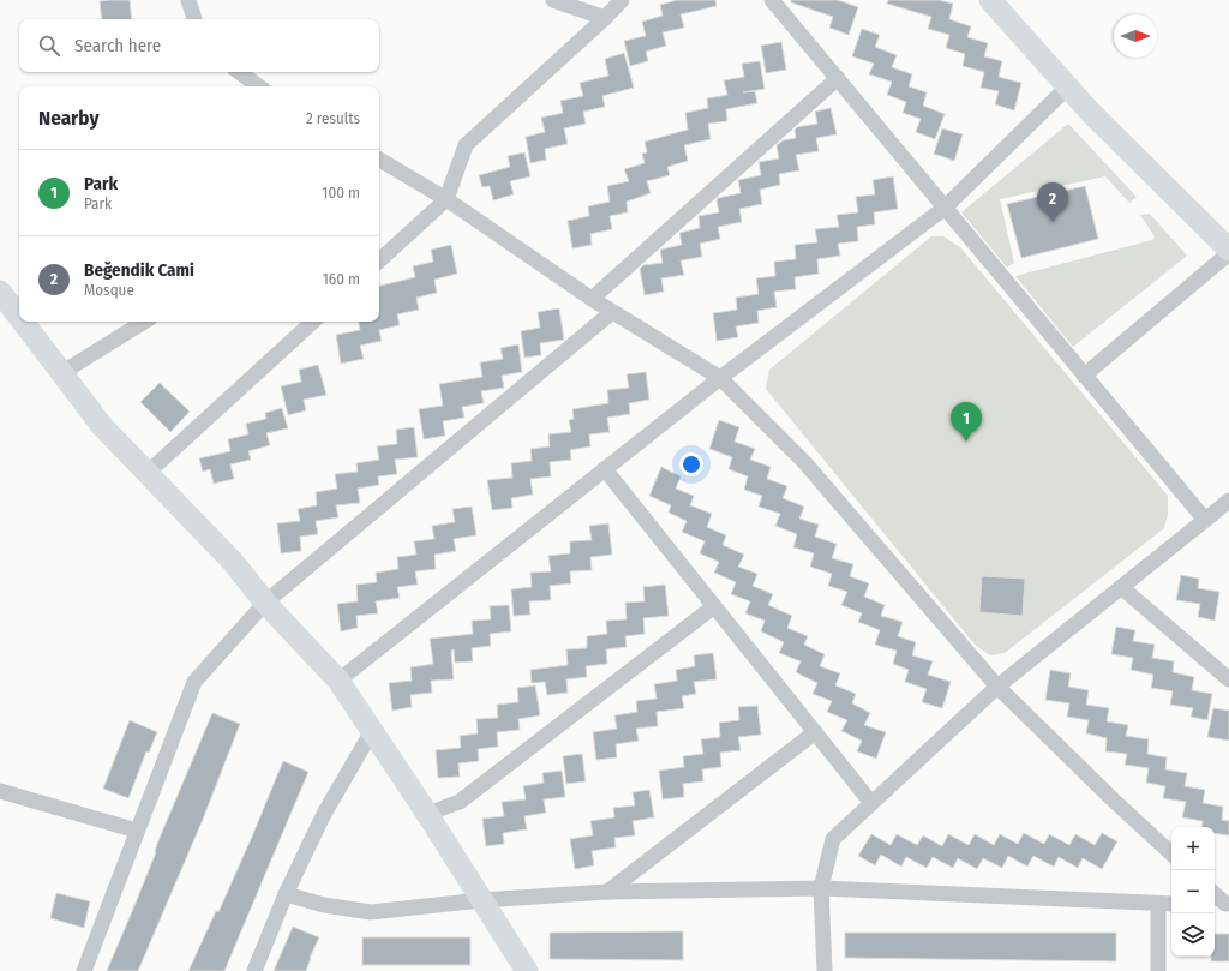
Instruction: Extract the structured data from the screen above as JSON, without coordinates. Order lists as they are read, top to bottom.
{
  "north": "right",
  "page": {
    "search": "Search here",
    "heading": ["Nearby", "2 results"],
    "list": [
      {
        "mark": "1",
        "name": "Park",
        "note": "Park",
        "value": "100 m"
      },
      {
        "mark": "2",
        "name": "Beğendik Cami",
        "note": "Mosque",
        "value": "160 m"
      }
    ],
    "pins": ["2", "1"],
    "map_buttons": ["+", "−"]
  }
}
